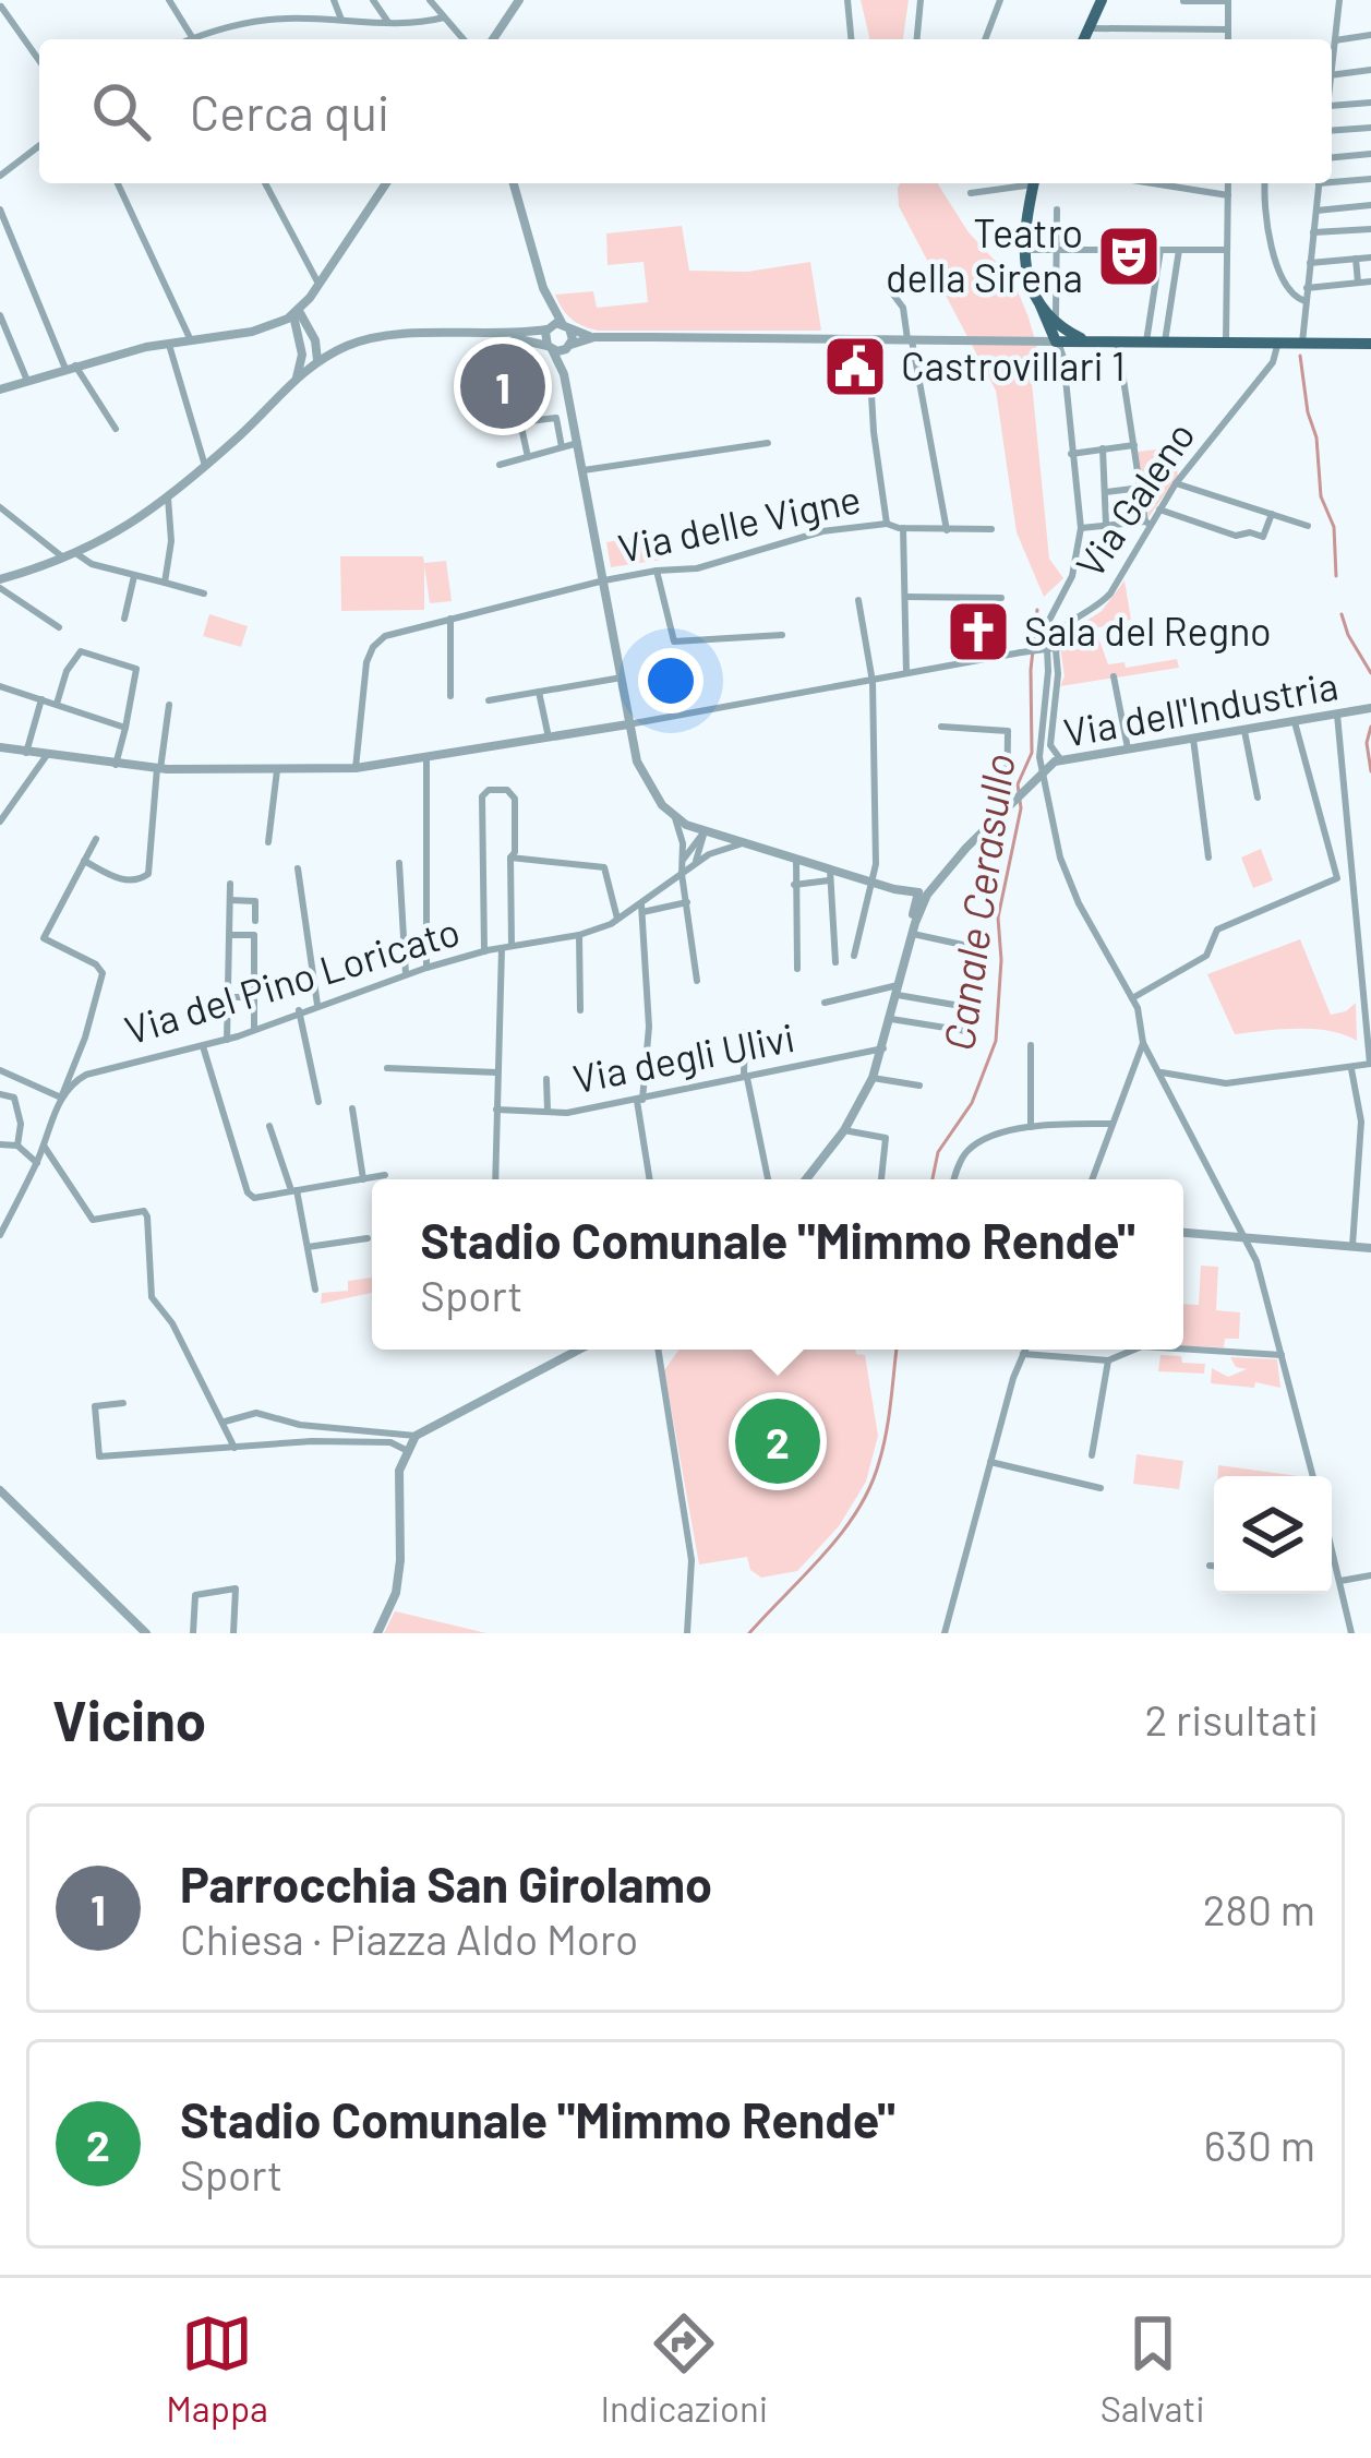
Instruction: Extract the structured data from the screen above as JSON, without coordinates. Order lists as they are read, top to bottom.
{
  "streets": {
    "street": [
      "Via Galeno",
      "Via delle Vigne",
      "Via dell'Industria",
      "Via del Pino Loricato",
      "Via degli Ulivi"
    ]
  },
  "crossings": [
    ["Via Galeno", "Via dell'Industria"]
  ],
  "water": ["Canale Cerasullo"],
  "places": {
    "theatre": ["Teatro della Sirena"],
    "public building": ["Castrovillari 1"],
    "church": ["Sala del Regno"]
  },
  "page": {
    "search": "Cerca qui",
    "pins": ["1", "2"],
    "popup": ["Stadio Comunale \"Mimmo Rende\"", "Sport"],
    "heading": ["Vicino", "2 risultati"],
    "list": [
      {
        "mark": "1",
        "name": "Parrocchia San Girolamo",
        "note": "Chiesa · Piazza Aldo Moro",
        "value": "280 m"
      },
      {
        "mark": "2",
        "name": "Stadio Comunale \"Mimmo Rende\"",
        "note": "Sport",
        "value": "630 m"
      }
    ],
    "nav": ["Mappa", "Indicazioni", "Salvati"]
  }
}
